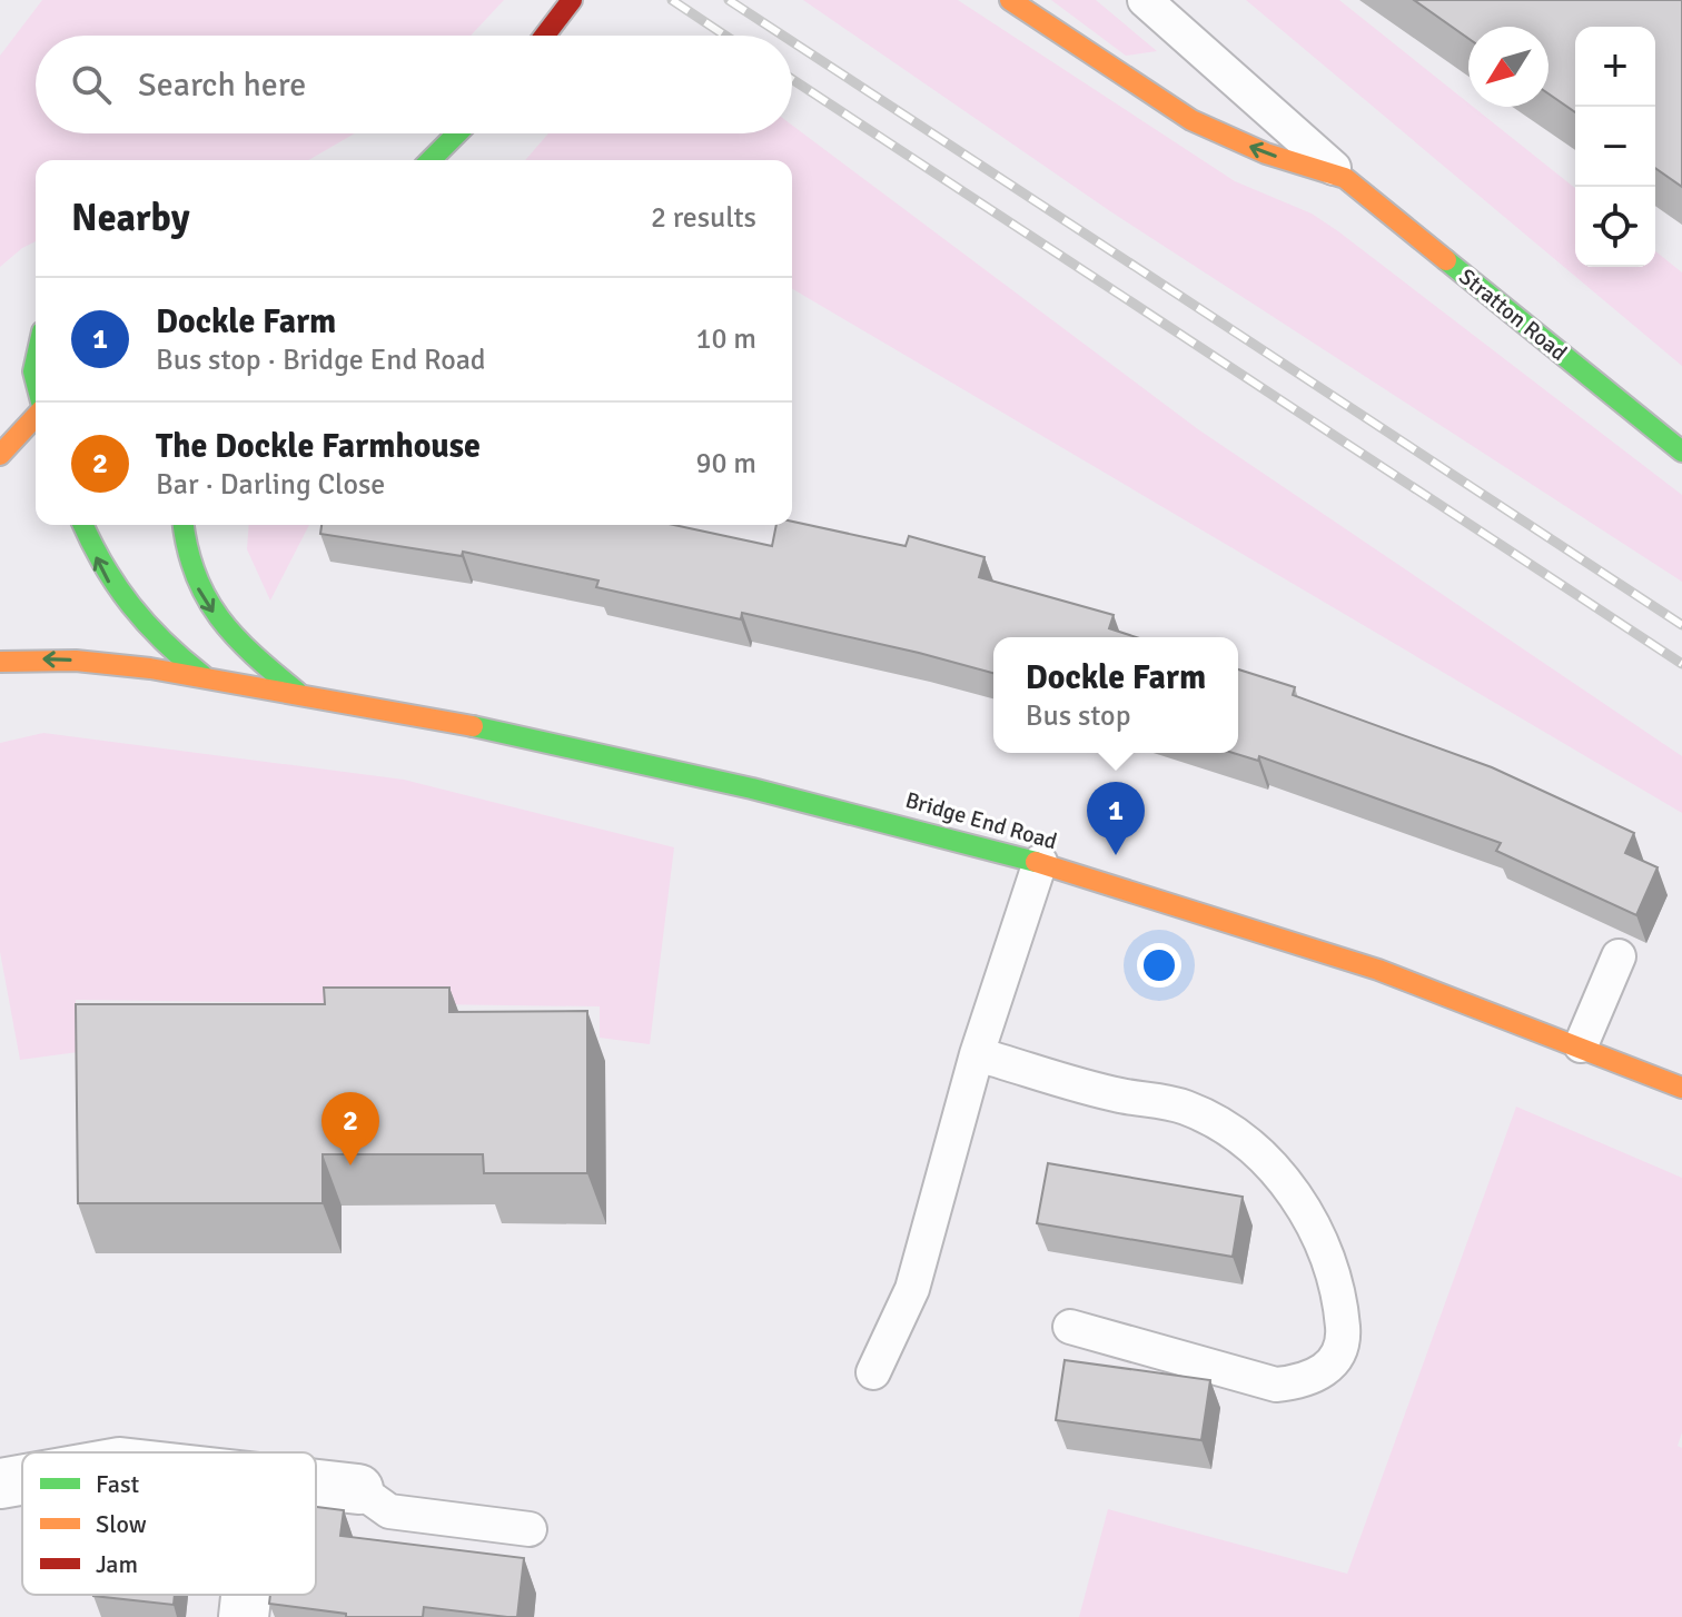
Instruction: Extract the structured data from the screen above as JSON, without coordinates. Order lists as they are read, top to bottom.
{
  "streets": {
    "main road": ["Stratton Road", "Bridge End Road"]
  },
  "legend": ["Fast", "Slow", "Jam"],
  "north": "bottom left",
  "page": {
    "map_buttons": ["+", "−"],
    "search": "Search here",
    "heading": ["Nearby", "2 results"],
    "list": [
      {
        "mark": "1",
        "name": "Dockle Farm",
        "note": "Bus stop · Bridge End Road",
        "value": "10 m"
      },
      {
        "mark": "2",
        "name": "The Dockle Farmhouse",
        "note": "Bar · Darling Close",
        "value": "90 m"
      }
    ],
    "popup": ["Dockle Farm", "Bus stop"],
    "pins": ["1", "2"]
  }
}
